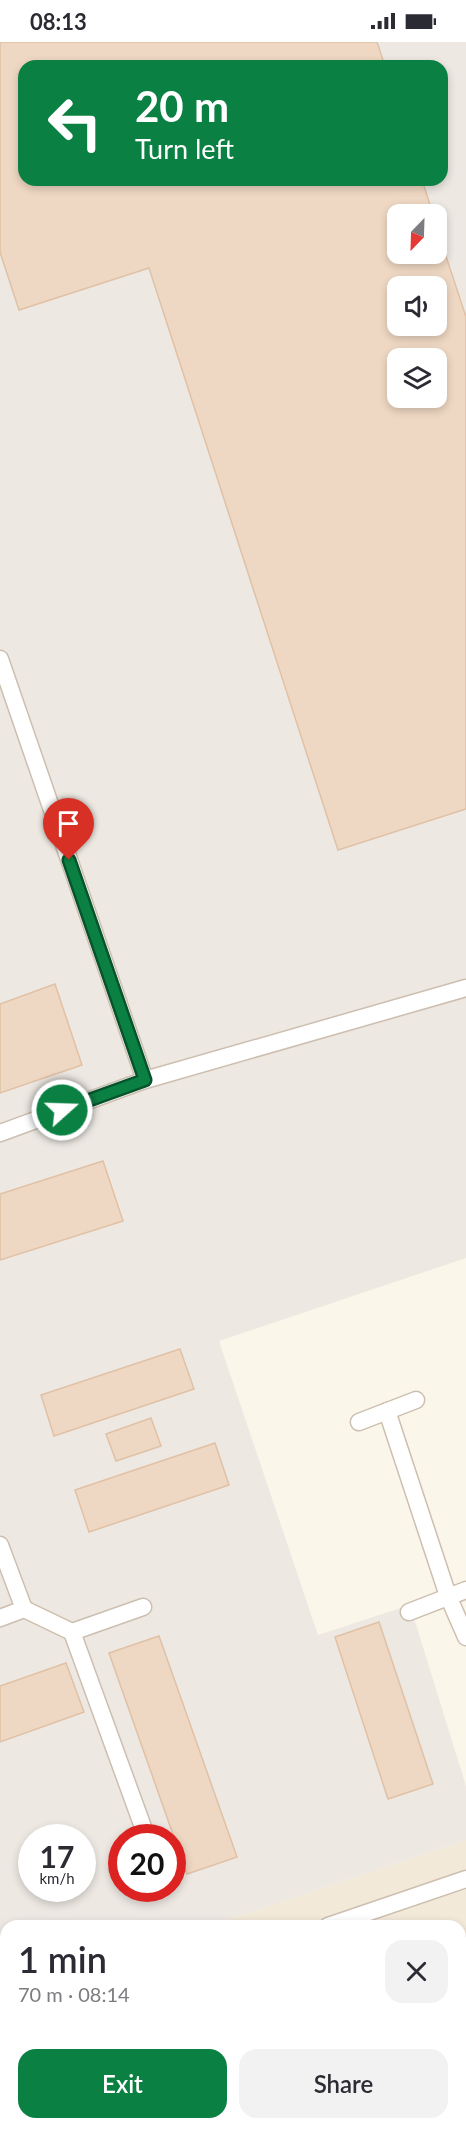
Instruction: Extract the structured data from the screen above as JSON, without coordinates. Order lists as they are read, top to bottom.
{
  "north": "bottom left",
  "page": {
    "status": "08:13",
    "turn": ["20 m", "Turn left"],
    "speed": "17 km/h",
    "limit": "20",
    "heading": ["1 min", "70 m · 08:14"],
    "buttons": ["Exit", "Share"]
  }
}
